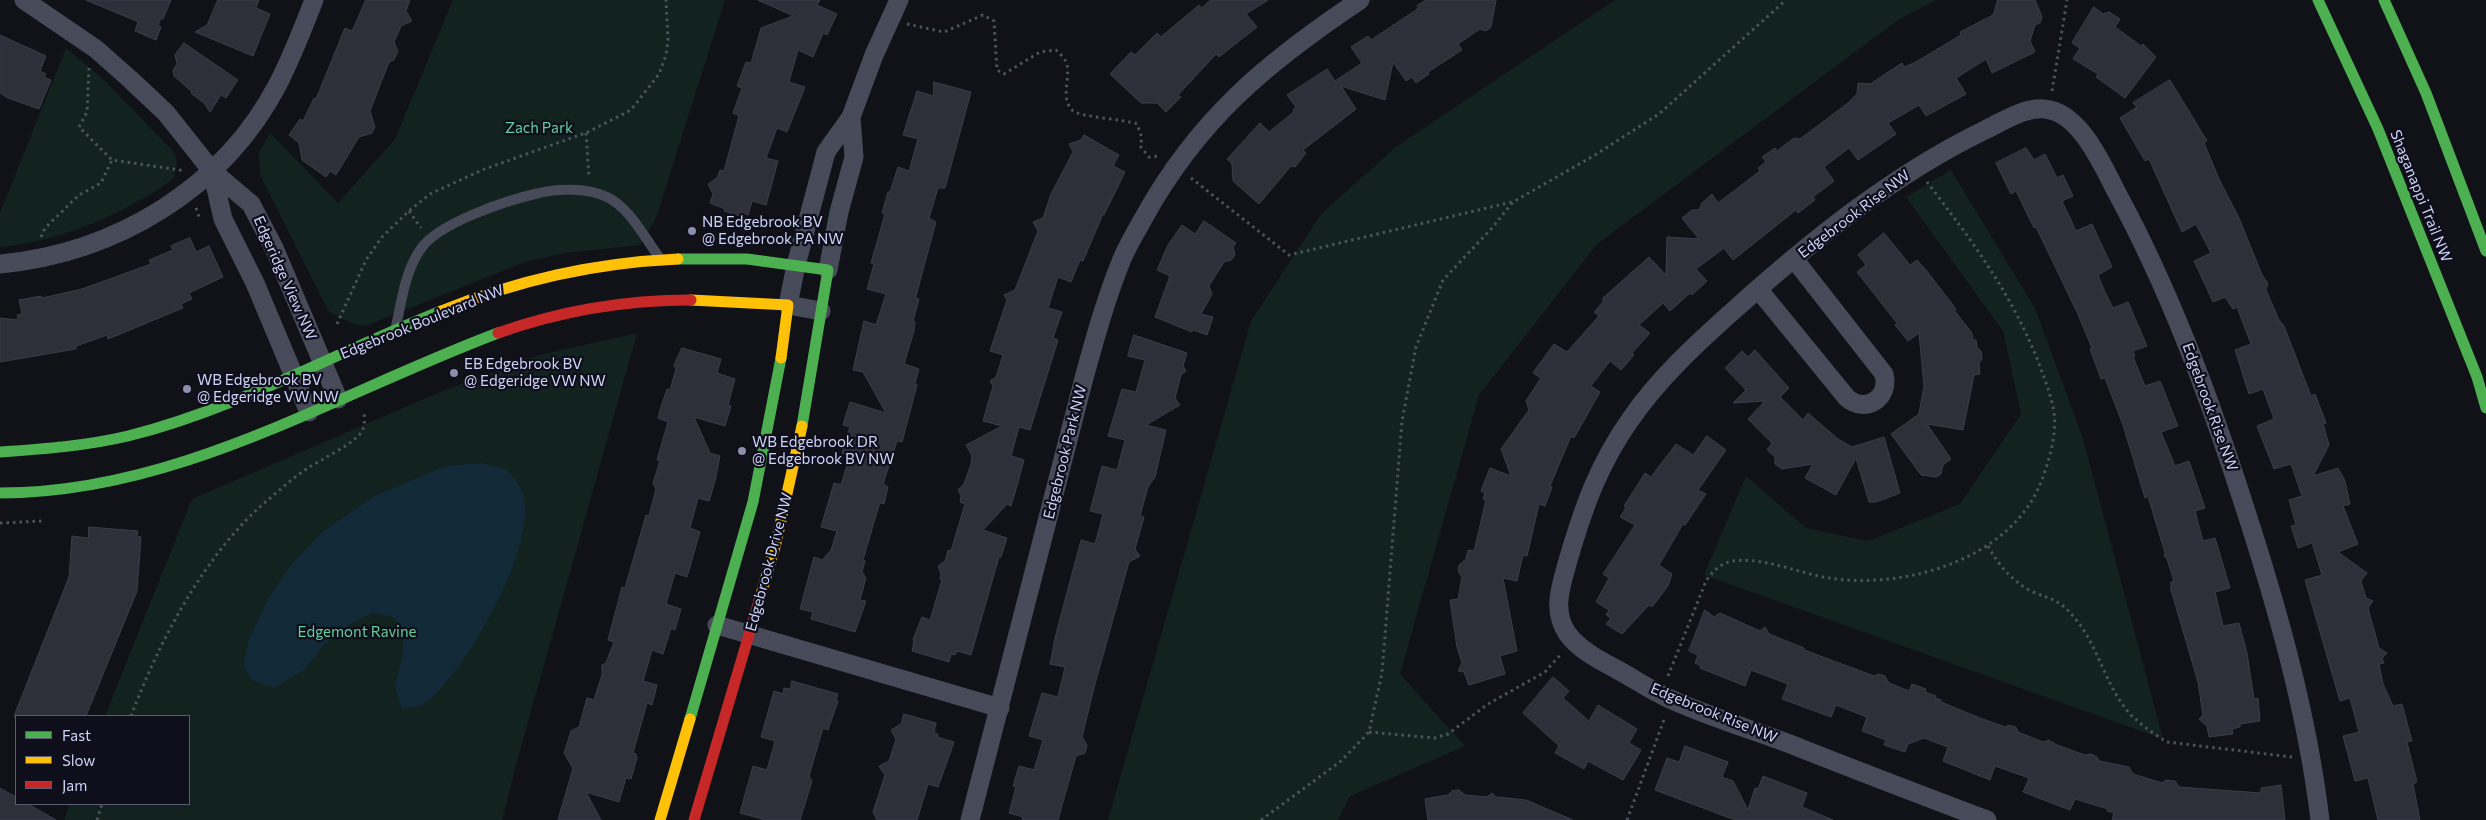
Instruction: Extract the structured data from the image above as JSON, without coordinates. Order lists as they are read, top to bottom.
{
  "streets": {
    "street": [
      "Shaganappi Trail NW",
      "Edgebrook Rise NW",
      "Edgeridge View NW",
      "Edgebrook Boulevard NW",
      "Edgebrook Park NW",
      "Edgebrook Drive NW"
    ]
  },
  "crossings": [
    ["Edgeridge View NW", "Edgebrook Boulevard NW"],
    ["Edgebrook Boulevard NW", "Edgebrook Drive NW"]
  ],
  "parks": ["Zach Park", "Edgemont Ravine"],
  "places": [
    "NB Edgebrook BV @ Edgebrook PA NW",
    "EB Edgebrook BV @ Edgeridge VW NW",
    "WB Edgebrook BV @ Edgeridge VW NW",
    "WB Edgebrook DR @ Edgebrook BV NW"
  ],
  "legend": ["Fast", "Slow", "Jam"]
}
